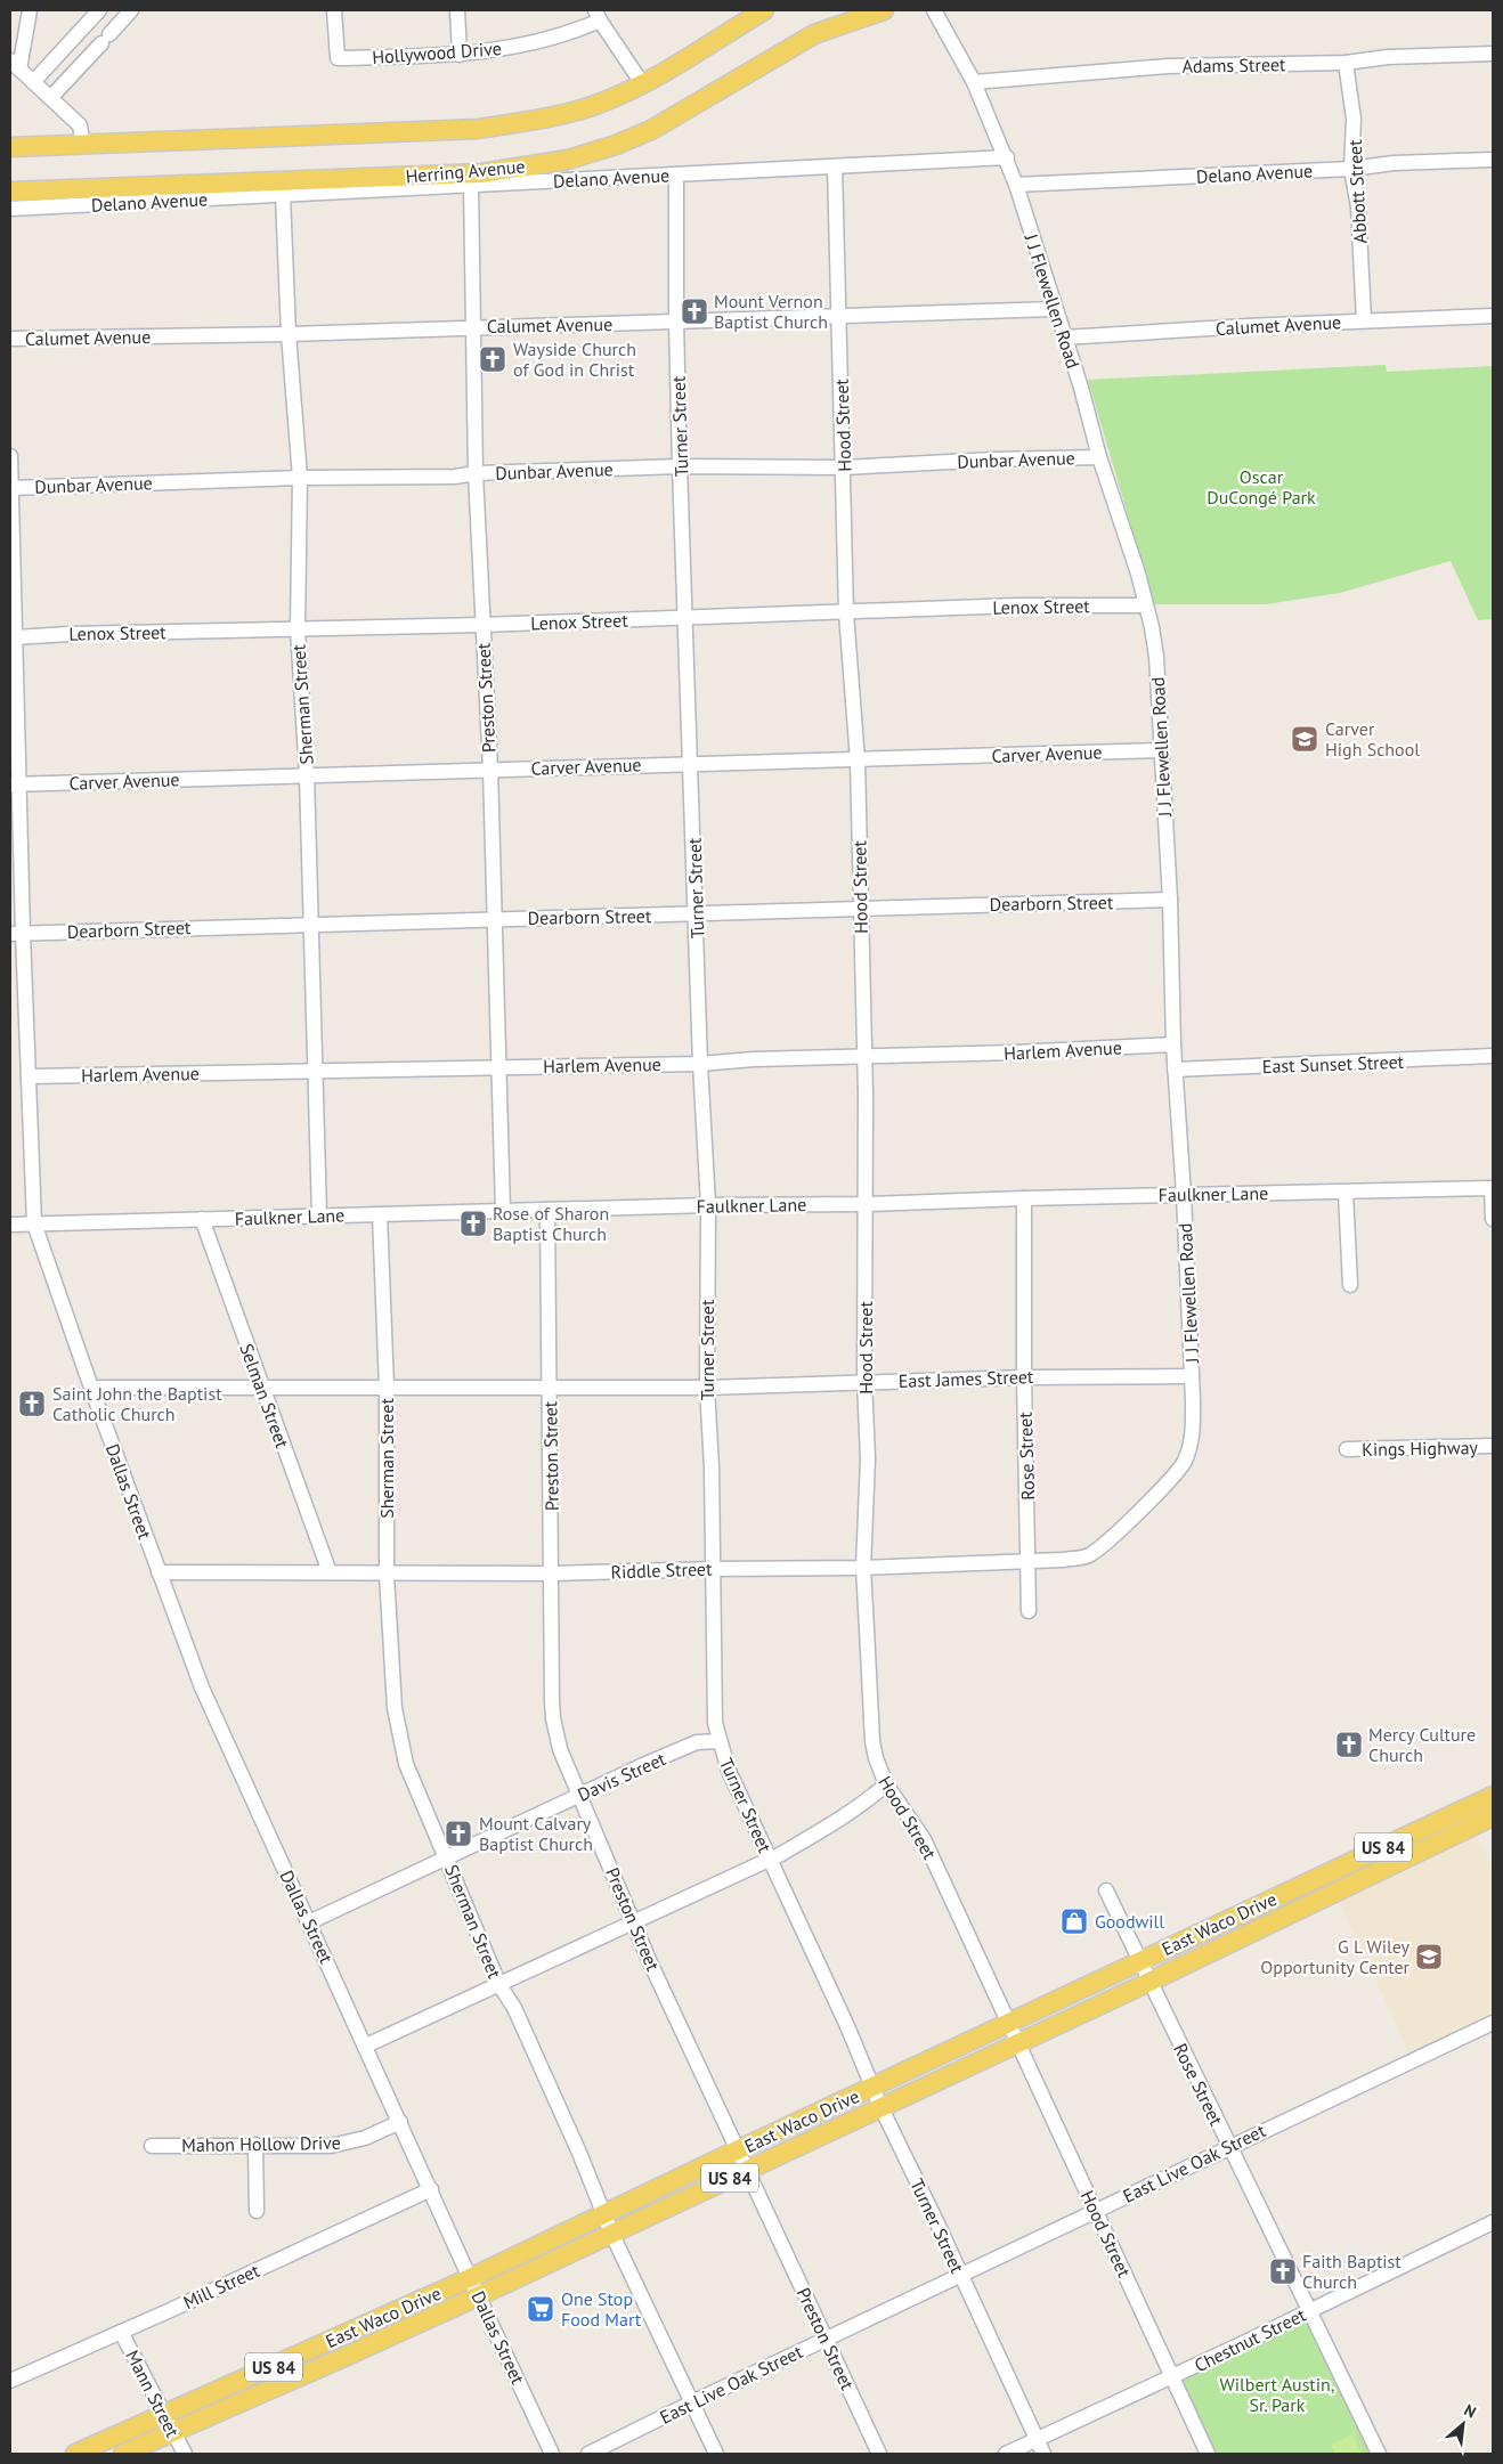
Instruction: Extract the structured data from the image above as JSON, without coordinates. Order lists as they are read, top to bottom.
{
  "streets": {
    "main road": ["Herring Avenue", "US 84", "East Waco Drive"],
    "street": [
      "Hollywood Drive",
      "Adams Street",
      "Delano Avenue",
      "Abbott Street",
      "J J Flewellen Road",
      "Calumet Avenue",
      "Hood Street",
      "Turner Street",
      "Dunbar Avenue",
      "Lenox Street",
      "Preston Street",
      "Sherman Street",
      "Carver Avenue",
      "Dearborn Street",
      "Harlem Avenue",
      "East Sunset Street",
      "Faulkner Lane",
      "East James Street",
      "Selman Street",
      "Kings Highway",
      "Rose Street",
      "Dallas Street",
      "Riddle Street",
      "Davis Street",
      "Mahon Hollow Drive",
      "East Live Oak Street",
      "Mill Street",
      "Chestnut Street",
      "Mann Street"
    ]
  },
  "crossings": [
    ["Adams Street", "Abbott Street"],
    ["Adams Street", "J J Flewellen Road"],
    ["Delano Avenue", "Abbott Street"],
    ["Delano Avenue", "J J Flewellen Road"],
    ["Delano Avenue", "Hood Street"],
    ["Delano Avenue", "Turner Street"],
    ["Delano Avenue", "Preston Street"],
    ["Delano Avenue", "Sherman Street"],
    ["Abbott Street", "Calumet Avenue"],
    ["J J Flewellen Road", "Calumet Avenue"],
    ["J J Flewellen Road", "Dunbar Avenue"],
    ["J J Flewellen Road", "Lenox Street"],
    ["J J Flewellen Road", "Carver Avenue"],
    ["J J Flewellen Road", "Dearborn Street"],
    ["J J Flewellen Road", "Harlem Avenue"],
    ["J J Flewellen Road", "East Sunset Street"],
    ["J J Flewellen Road", "Faulkner Lane"],
    ["J J Flewellen Road", "East James Street"],
    ["J J Flewellen Road", "Riddle Street"],
    ["Calumet Avenue", "Hood Street"],
    ["Calumet Avenue", "Turner Street"],
    ["Calumet Avenue", "Preston Street"],
    ["Calumet Avenue", "Sherman Street"],
    ["Hood Street", "Dunbar Avenue"],
    ["Hood Street", "Lenox Street"],
    ["Hood Street", "Carver Avenue"],
    ["Hood Street", "Dearborn Street"],
    ["Hood Street", "Harlem Avenue"],
    ["Hood Street", "Faulkner Lane"],
    ["Hood Street", "East James Street"],
    ["Hood Street", "Riddle Street"],
    ["Hood Street", "East Waco Drive"],
    ["Hood Street", "East Live Oak Street"],
    ["Hood Street", "Chestnut Street"],
    ["Turner Street", "Dunbar Avenue"],
    ["Turner Street", "Lenox Street"],
    ["Turner Street", "Carver Avenue"],
    ["Turner Street", "Dearborn Street"],
    ["Turner Street", "Harlem Avenue"],
    ["Turner Street", "Faulkner Lane"],
    ["Turner Street", "East James Street"],
    ["Turner Street", "Riddle Street"],
    ["Turner Street", "Davis Street"],
    ["Turner Street", "East Waco Drive"],
    ["Turner Street", "East Live Oak Street"],
    ["Turner Street", "Chestnut Street"],
    ["Dunbar Avenue", "Preston Street"],
    ["Dunbar Avenue", "Sherman Street"],
    ["Dunbar Avenue", "Dallas Street"],
    ["Lenox Street", "Preston Street"],
    ["Lenox Street", "Sherman Street"],
    ["Lenox Street", "Dallas Street"],
    ["Preston Street", "Carver Avenue"],
    ["Preston Street", "Dearborn Street"],
    ["Preston Street", "Harlem Avenue"],
    ["Preston Street", "Faulkner Lane"],
    ["Preston Street", "East James Street"],
    ["Preston Street", "Riddle Street"],
    ["Preston Street", "Davis Street"],
    ["Preston Street", "East Waco Drive"],
    ["Preston Street", "East Live Oak Street"],
    ["Sherman Street", "Carver Avenue"],
    ["Sherman Street", "Dearborn Street"],
    ["Sherman Street", "Harlem Avenue"],
    ["Sherman Street", "Faulkner Lane"],
    ["Sherman Street", "East James Street"],
    ["Sherman Street", "Riddle Street"],
    ["Sherman Street", "Davis Street"],
    ["Sherman Street", "East Waco Drive"],
    ["Sherman Street", "East Live Oak Street"],
    ["Carver Avenue", "Dallas Street"],
    ["Dearborn Street", "Dallas Street"],
    ["Harlem Avenue", "Dallas Street"],
    ["Faulkner Lane", "Selman Street"],
    ["Faulkner Lane", "Rose Street"],
    ["Faulkner Lane", "Dallas Street"],
    ["East James Street", "Selman Street"],
    ["East James Street", "Rose Street"],
    ["East James Street", "Dallas Street"],
    ["Selman Street", "Riddle Street"],
    ["Rose Street", "Riddle Street"],
    ["Rose Street", "East Waco Drive"],
    ["Rose Street", "East Live Oak Street"],
    ["Rose Street", "Chestnut Street"],
    ["Dallas Street", "Riddle Street"],
    ["Dallas Street", "Davis Street"],
    ["Dallas Street", "East Waco Drive"],
    ["Dallas Street", "Mahon Hollow Drive"],
    ["Dallas Street", "Mill Street"],
    ["East Waco Drive", "Mann Street"],
    ["Mill Street", "Mann Street"]
  ],
  "parks": ["Oscar DuCongé Park", "Wilbert Austin, Sr. Park"],
  "places": {
    "church": [
      "Mount Vernon Baptist Church",
      "Wayside Church of God in Christ",
      "Rose of Sharon Baptist Church",
      "Saint John the Baptist Catholic Church",
      "Mercy Culture Church",
      "Mount Calvary Baptist Church",
      "Faith Baptist Church"
    ],
    "school or university": ["Carver High School", "G L Wiley Opportunity Center"],
    "shop": ["Goodwill"],
    "supermarket": ["One Stop Food Mart"]
  },
  "north": "top right"
}
